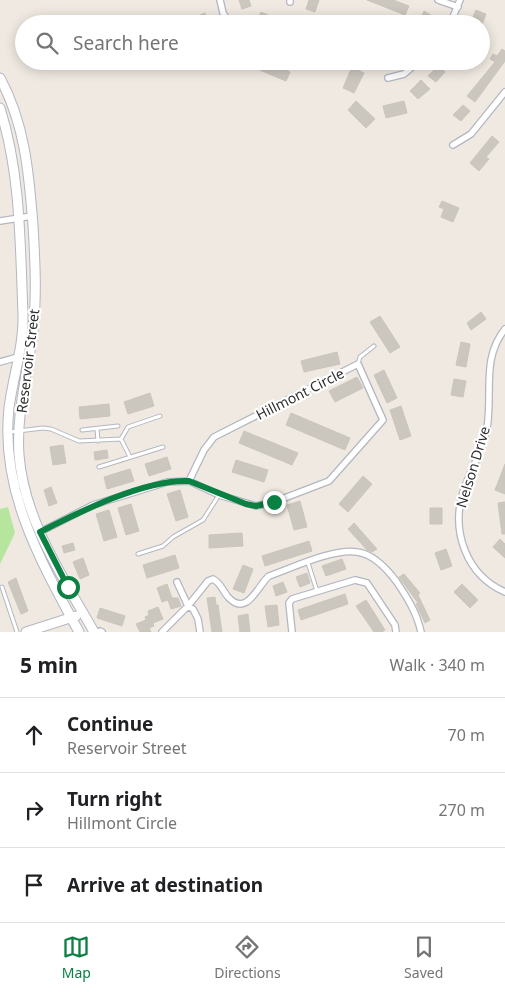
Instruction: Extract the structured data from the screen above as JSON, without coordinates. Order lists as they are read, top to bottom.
{
  "streets": {
    "main road": ["Reservoir Street"],
    "street": ["Hillmont Circle", "Nelson Drive"]
  },
  "crossings": [
    ["Reservoir Street", "Hillmont Circle"]
  ],
  "page": {
    "search": "Search here",
    "heading": ["5 min", "Walk · 340 m"],
    "list": [
      ["Continue", "Reservoir Street", "70 m"],
      ["Turn right", "Hillmont Circle", "270 m"],
      "Arrive at destination"
    ],
    "nav": ["Map", "Directions", "Saved"]
  }
}
